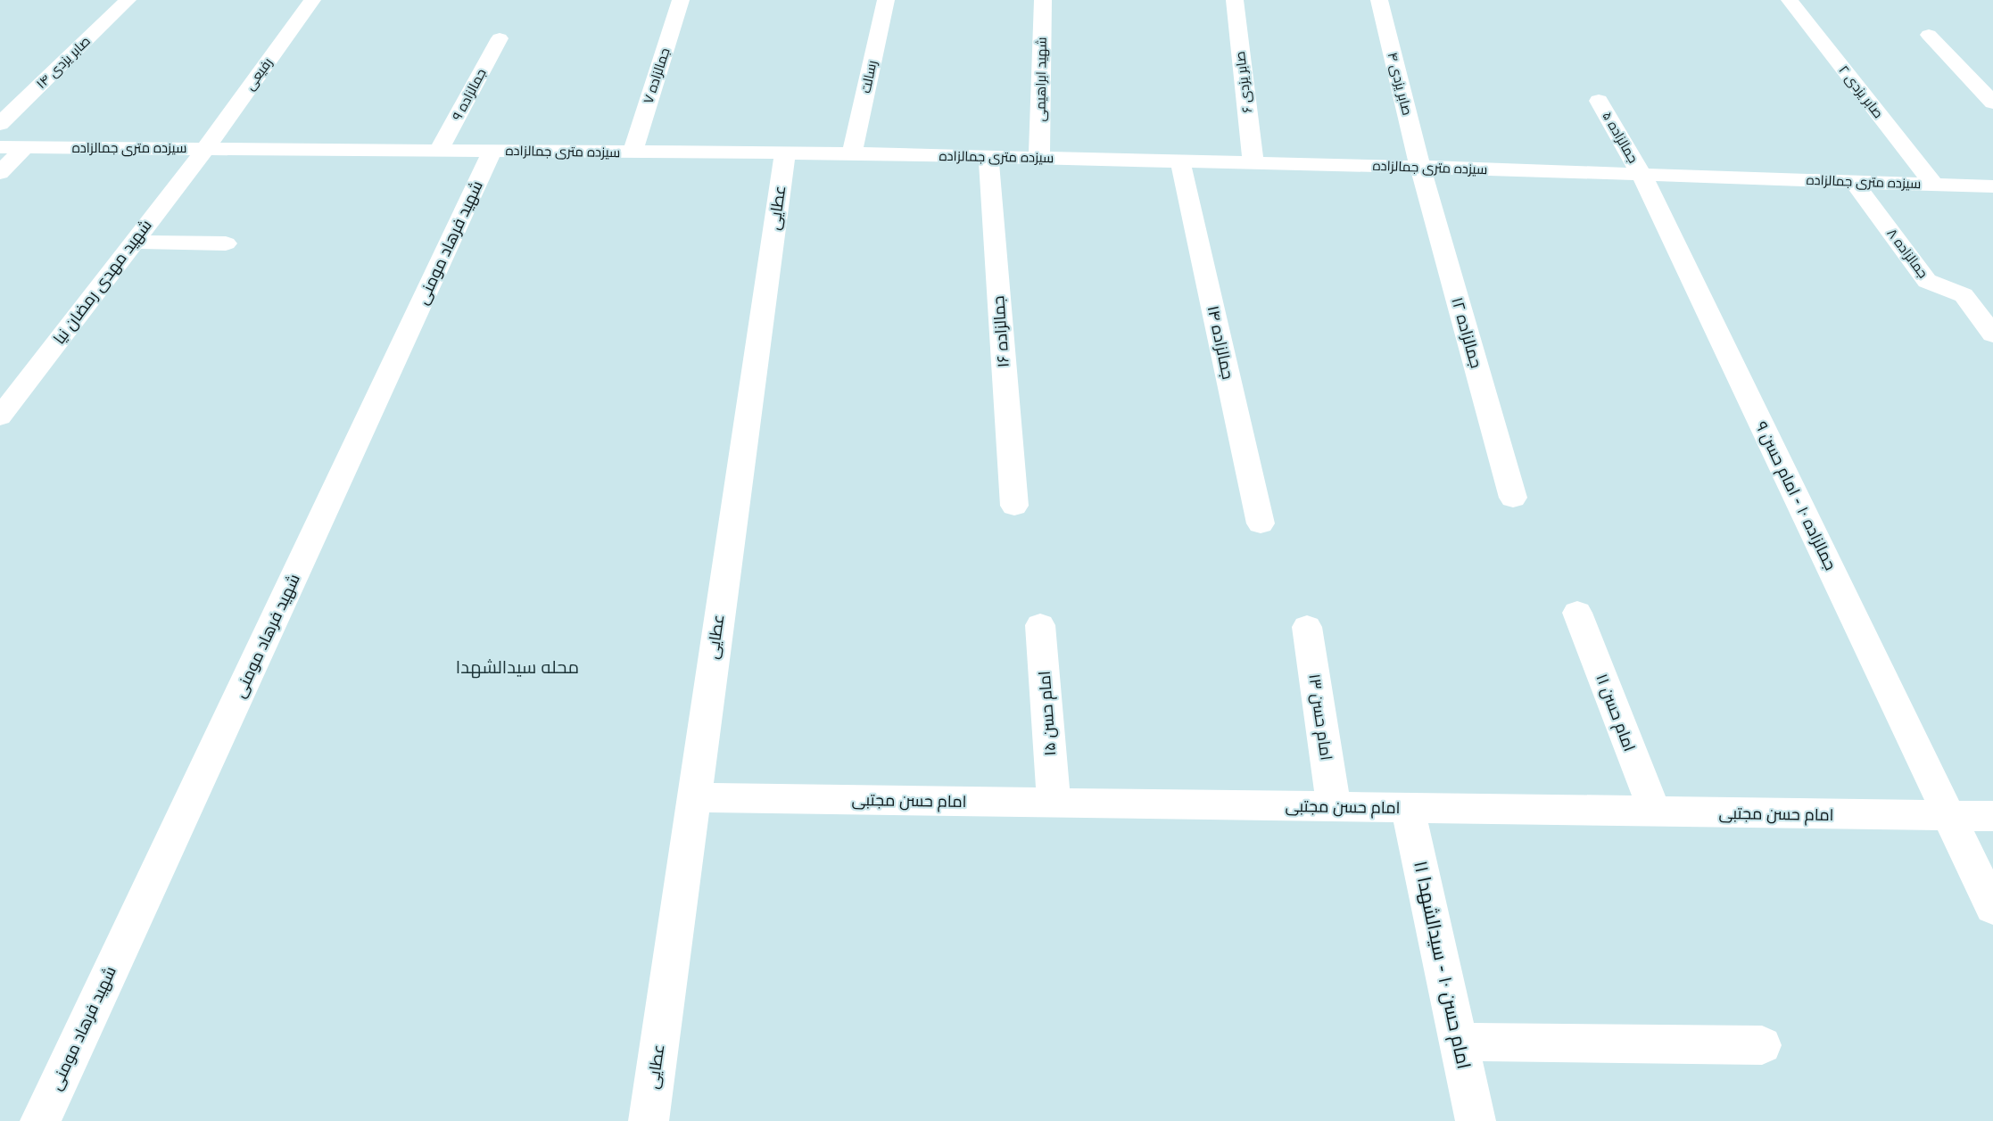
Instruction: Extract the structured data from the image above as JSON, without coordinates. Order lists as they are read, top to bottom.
{
  "streets": {
    "street": [
      "صابر یزدی ۱۴",
      "رفیعی",
      "جمالزاده ۷",
      "رسالت",
      "شهید ابراهیمی",
      "صابر یزدی ۶",
      "صابر یزدی ۴",
      "صابر یزدی ۲",
      "جمالزاده ۹",
      "جمالزاده ۵",
      "سیزده متری جمالزاده",
      "عطایی",
      "شهید فرهاد مومنی",
      "جمالزاده ۸",
      "شهید مهدی رمضان نیا",
      "جمالزاده ۱۶",
      "جمالزاده ۱۲",
      "جمالزاده ۱۴",
      "جمالزاده ۱۰ - امام حسن ۹",
      "امام حسن ۱۱",
      "امام حسن ۱۵",
      "امام حسن ۱۳",
      "امام حسن مجتبی",
      "امام حسن ۱۰ - سیدالشهدا ۱۱"
    ]
  },
  "crossings": [
    ["رفیعی", "سیزده متری جمالزاده"],
    ["رفیعی", "شهید مهدی رمضان نیا"],
    ["جمالزاده ۷", "سیزده متری جمالزاده"],
    ["رسالت", "سیزده متری جمالزاده"],
    ["شهید ابراهیمی", "سیزده متری جمالزاده"],
    ["صابر یزدی ۶", "سیزده متری جمالزاده"],
    ["صابر یزدی ۴", "سیزده متری جمالزاده"],
    ["صابر یزدی ۴", "جمالزاده ۱۲"],
    ["صابر یزدی ۲", "سیزده متری جمالزاده"],
    ["جمالزاده ۹", "سیزده متری جمالزاده"],
    ["جمالزاده ۵", "سیزده متری جمالزاده"],
    ["جمالزاده ۵", "جمالزاده ۱۰ - امام حسن ۹"],
    ["سیزده متری جمالزاده", "عطایی"],
    ["سیزده متری جمالزاده", "شهید فرهاد مومنی"],
    ["سیزده متری جمالزاده", "جمالزاده ۸"],
    ["سیزده متری جمالزاده", "شهید مهدی رمضان نیا"],
    ["سیزده متری جمالزاده", "جمالزاده ۱۶"],
    ["سیزده متری جمالزاده", "جمالزاده ۱۲"],
    ["سیزده متری جمالزاده", "جمالزاده ۱۴"],
    ["سیزده متری جمالزاده", "جمالزاده ۱۰ - امام حسن ۹"],
    ["عطایی", "امام حسن مجتبی"],
    ["جمالزاده ۱۰ - امام حسن ۹", "امام حسن مجتبی"],
    ["امام حسن ۱۱", "امام حسن مجتبی"],
    ["امام حسن ۱۵", "امام حسن مجتبی"],
    ["امام حسن ۱۳", "امام حسن مجتبی"],
    ["امام حسن مجتبی", "امام حسن ۱۰ - سیدالشهدا ۱۱"]
  ],
  "districts": ["محله سیدالشهدا"]
}
